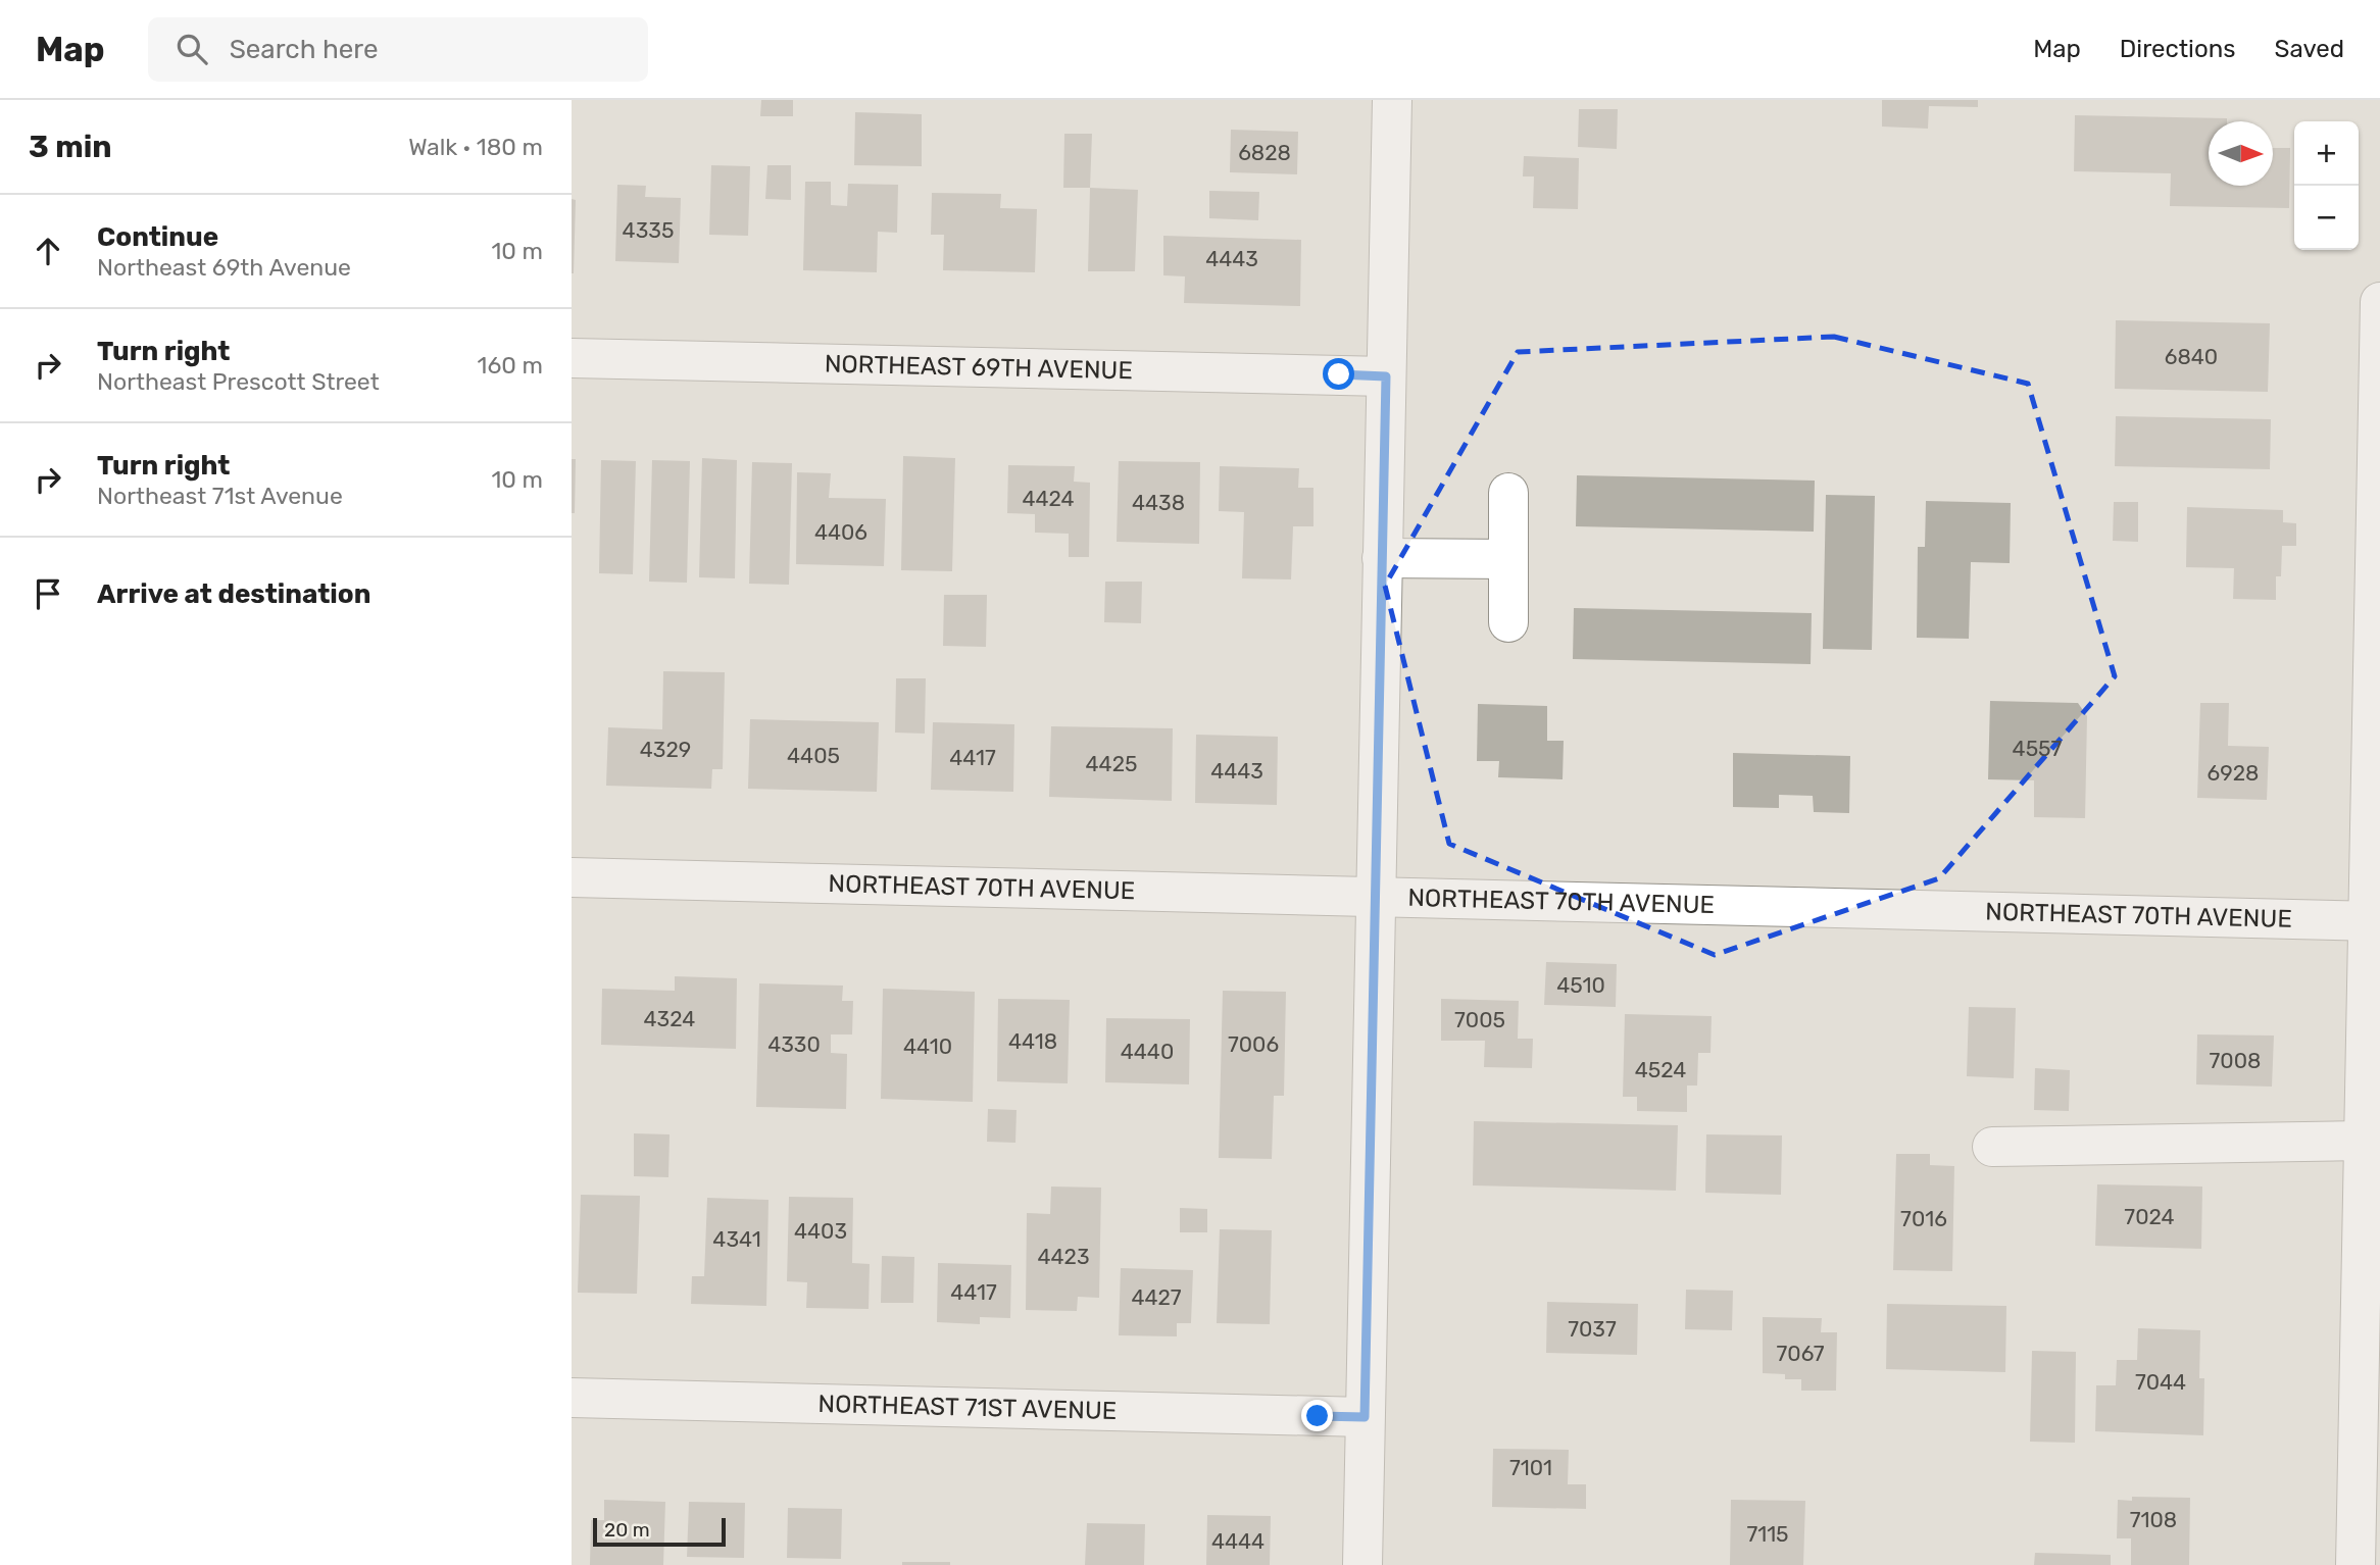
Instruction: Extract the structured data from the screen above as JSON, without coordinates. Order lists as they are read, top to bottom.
{
  "streets": {
    "street": ["NORTHEAST 69TH AVENUE", "NORTHEAST 70TH AVENUE", "NORTHEAST 71ST AVENUE"]
  },
  "house_numbers": [
    "6828",
    "4335",
    "4443",
    "6840",
    "4424",
    "4438",
    "4406",
    "4557",
    "4329",
    "4405",
    "4417",
    "4425",
    "4443",
    "6928",
    "4510",
    "4324",
    "7005",
    "4418",
    "4330",
    "7006",
    "4410",
    "4440",
    "7008",
    "4524",
    "7024",
    "7016",
    "4403",
    "4341",
    "4423",
    "4417",
    "4427",
    "7037",
    "7067",
    "7044",
    "7101",
    "7108",
    "7115",
    "4444"
  ],
  "scale_bar": "20 m",
  "north": "right",
  "page": {
    "header": "Map",
    "search": "Search here",
    "nav": ["Map", "Directions", "Saved"],
    "heading": ["3 min", "Walk · 180 m"],
    "map_buttons": ["+", "−"],
    "list": [
      ["Continue", "Northeast 69th Avenue", "10 m"],
      ["Turn right", "Northeast Prescott Street", "160 m"],
      ["Turn right", "Northeast 71st Avenue", "10 m"],
      "Arrive at destination"
    ],
    "scale": "20 m"
  }
}
